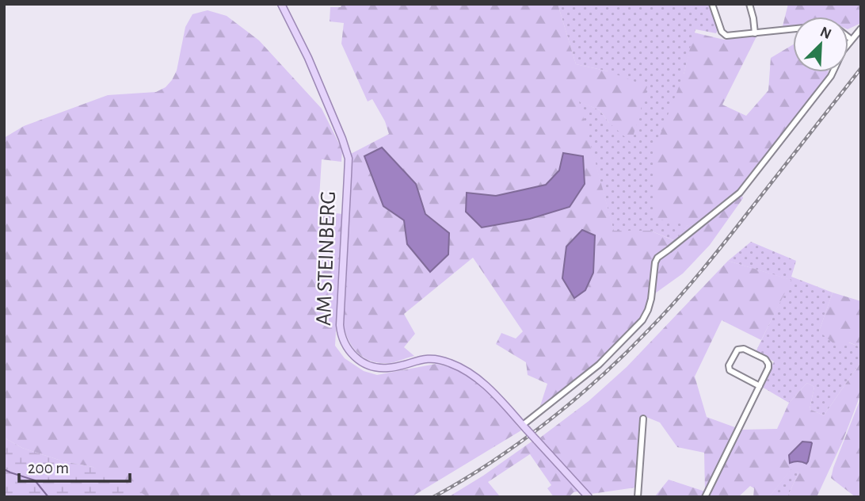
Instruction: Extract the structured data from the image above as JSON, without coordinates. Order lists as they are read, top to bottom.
{
  "streets": {
    "main road": ["AM STEINBERG"]
  },
  "scale_bar": "200 m",
  "north": "top right"
}
